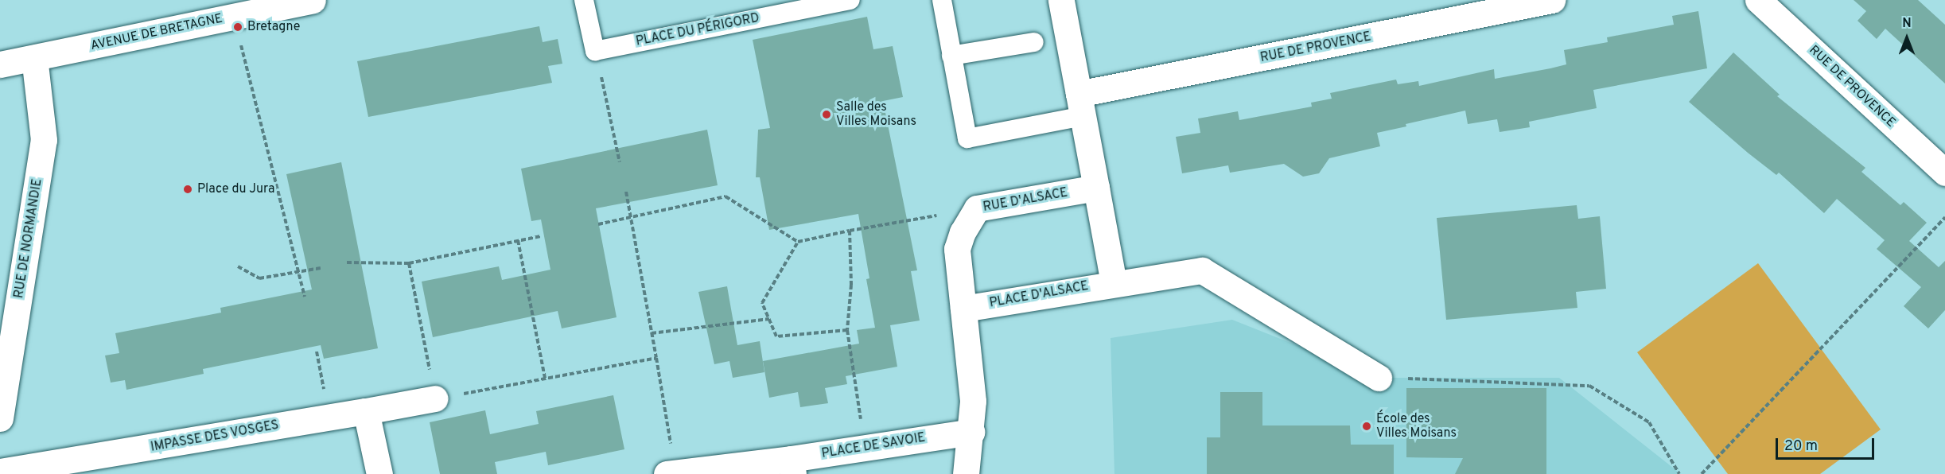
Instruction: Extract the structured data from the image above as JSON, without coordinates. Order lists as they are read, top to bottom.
{
  "streets": {
    "street": [
      "AVENUE DE BRETAGNE",
      "RUE DE PROVENCE",
      "RUE D'ALSACE",
      "RUE DE NORMANDIE",
      "PLACE D'ALSACE",
      "IMPASSE DES VOSGES",
      "PLACE DE SAVOIE"
    ],
    "lane": ["PLACE DU PÉRIGORD"]
  },
  "crossings": [
    ["AVENUE DE BRETAGNE", "RUE DE NORMANDIE"],
    ["RUE D'ALSACE", "PLACE D'ALSACE"],
    ["RUE D'ALSACE", "PLACE DE SAVOIE"]
  ],
  "places": [
    "Bretagne",
    "Salle des Villes Moisans",
    "Place du Jura",
    "École des Villes Moisans"
  ],
  "scale_bar": "20 m",
  "north": "top"
}
